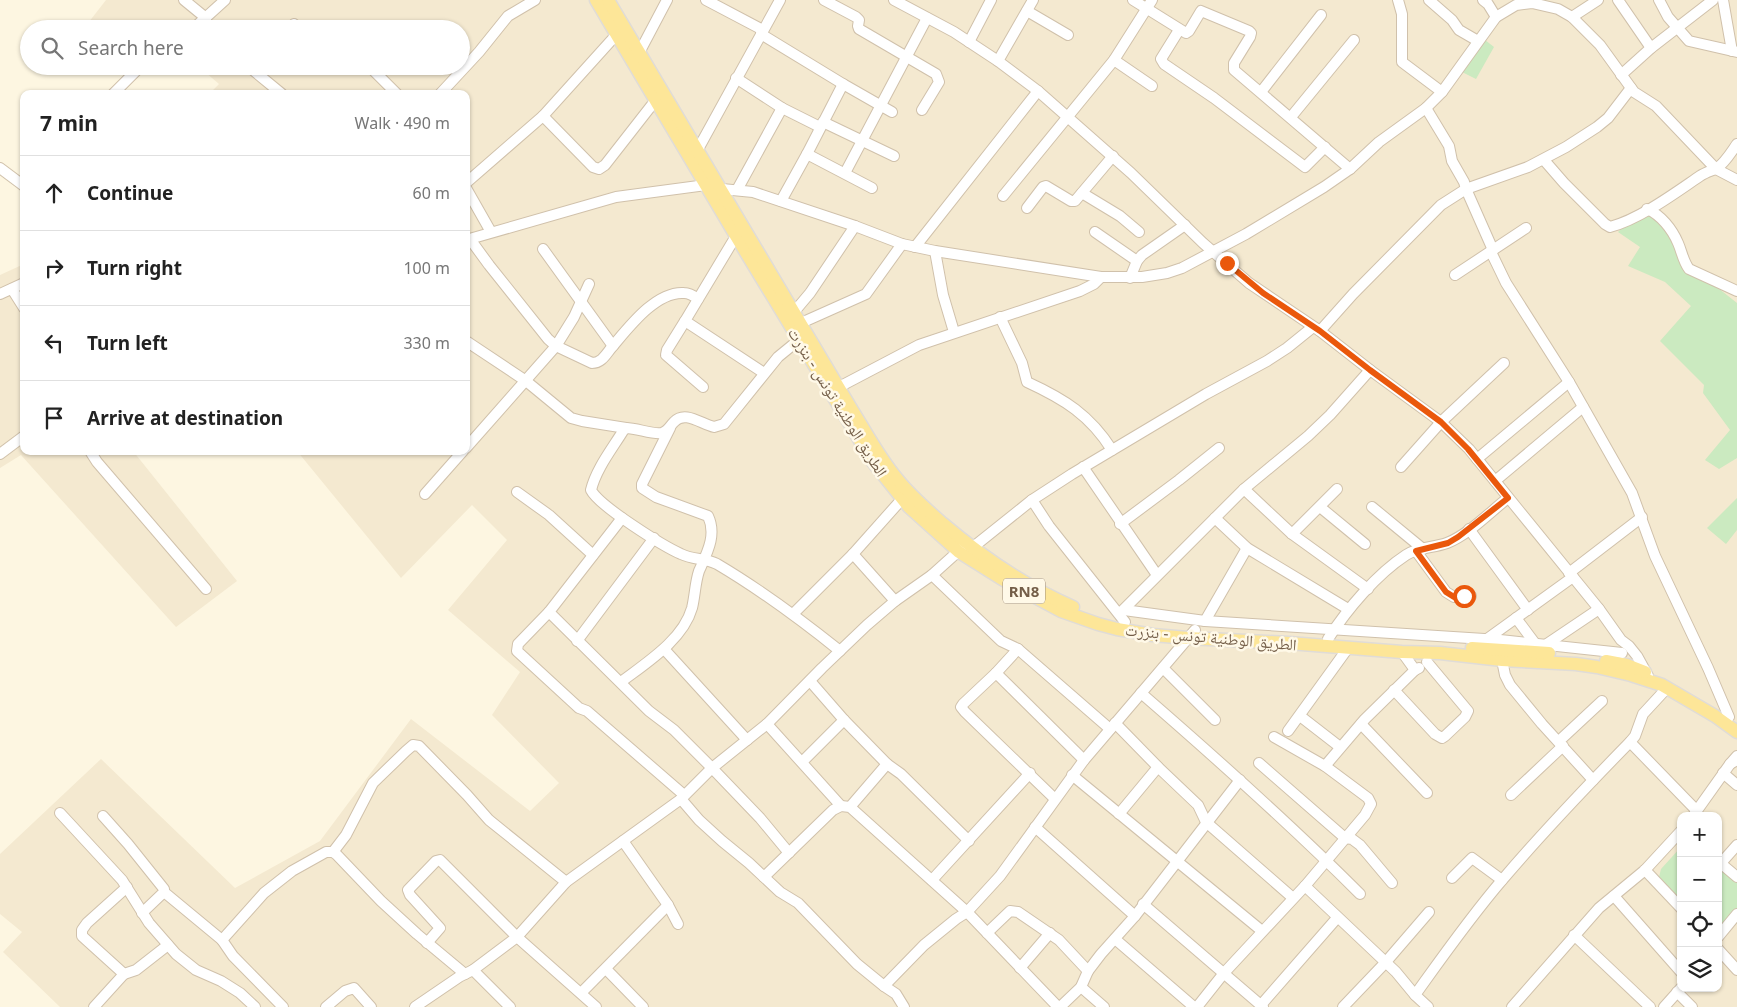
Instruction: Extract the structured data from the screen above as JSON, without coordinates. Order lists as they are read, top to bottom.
{
  "streets": {
    "main road": ["الطريق الوطنية تونس - بنزرت", "RN8"]
  },
  "page": {
    "search": "Search here",
    "heading": ["7 min", "Walk · 490 m"],
    "list": [
      ["Continue", "60 m"],
      ["Turn right", "100 m"],
      ["Turn left", "330 m"],
      "Arrive at destination"
    ],
    "map_buttons": ["+", "−"]
  }
}
